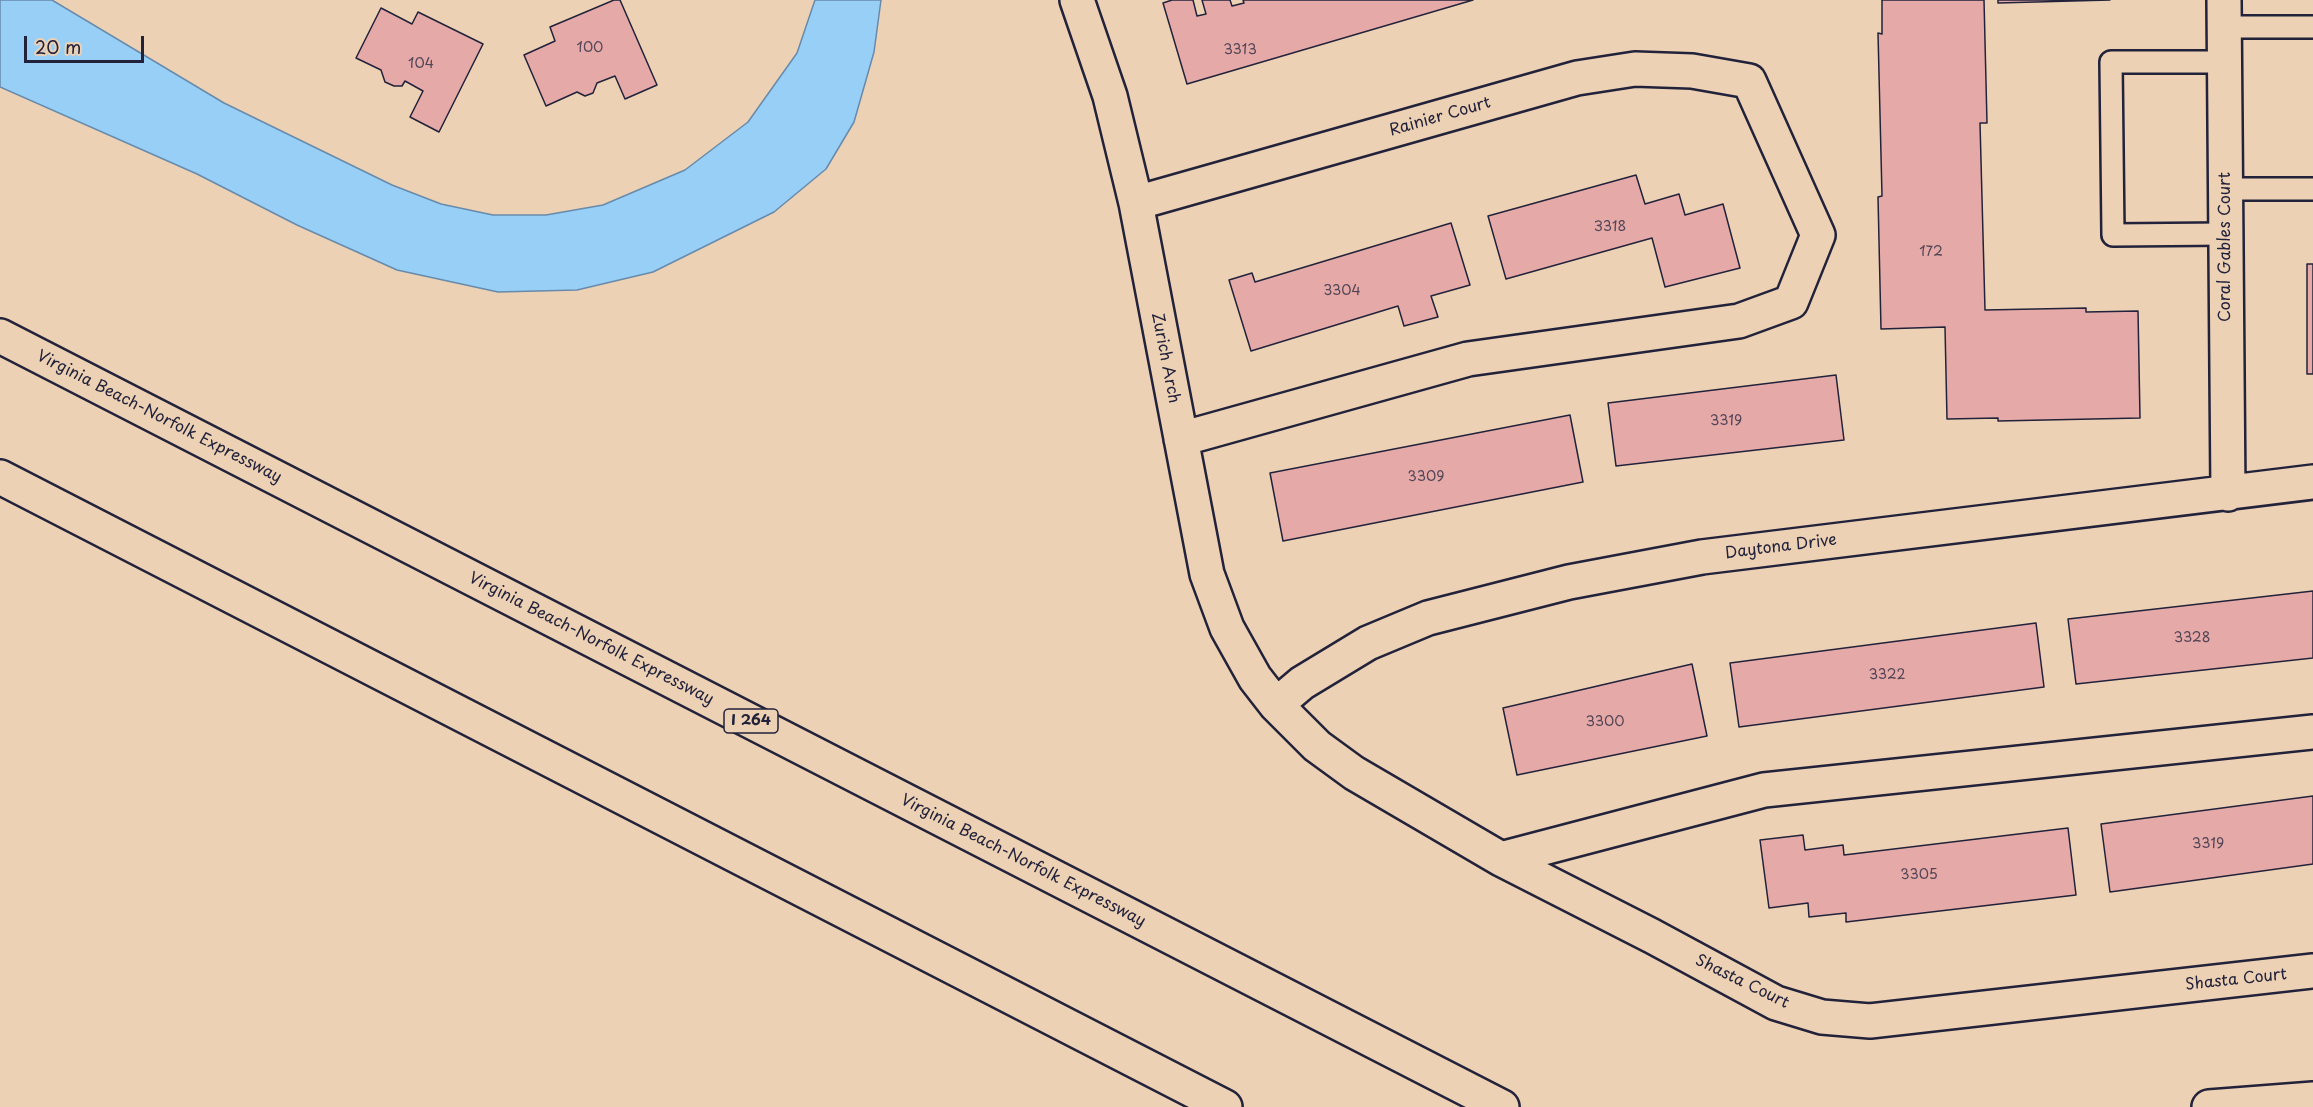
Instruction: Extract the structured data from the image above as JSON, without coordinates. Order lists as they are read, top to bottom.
{
  "streets": {
    "main road": [
      "Rainier Court",
      "Coral Gables Court",
      "Zurich Arch",
      "Virginia Beach-Norfolk Expressway",
      "Daytona Drive",
      "I 264",
      "Shasta Court"
    ]
  },
  "crossings": [
    ["Rainier Court", "Zurich Arch"],
    ["Coral Gables Court", "Daytona Drive"],
    ["Zurich Arch", "Daytona Drive"],
    ["Zurich Arch", "Shasta Court"],
    ["Daytona Drive", "Shasta Court"]
  ],
  "house_numbers": [
    "100",
    "3313",
    "104",
    "3318",
    "172",
    "3304",
    "3319",
    "3309",
    "3328",
    "3322",
    "3300",
    "3319",
    "3305"
  ],
  "scale_bar": "20 m"
}
